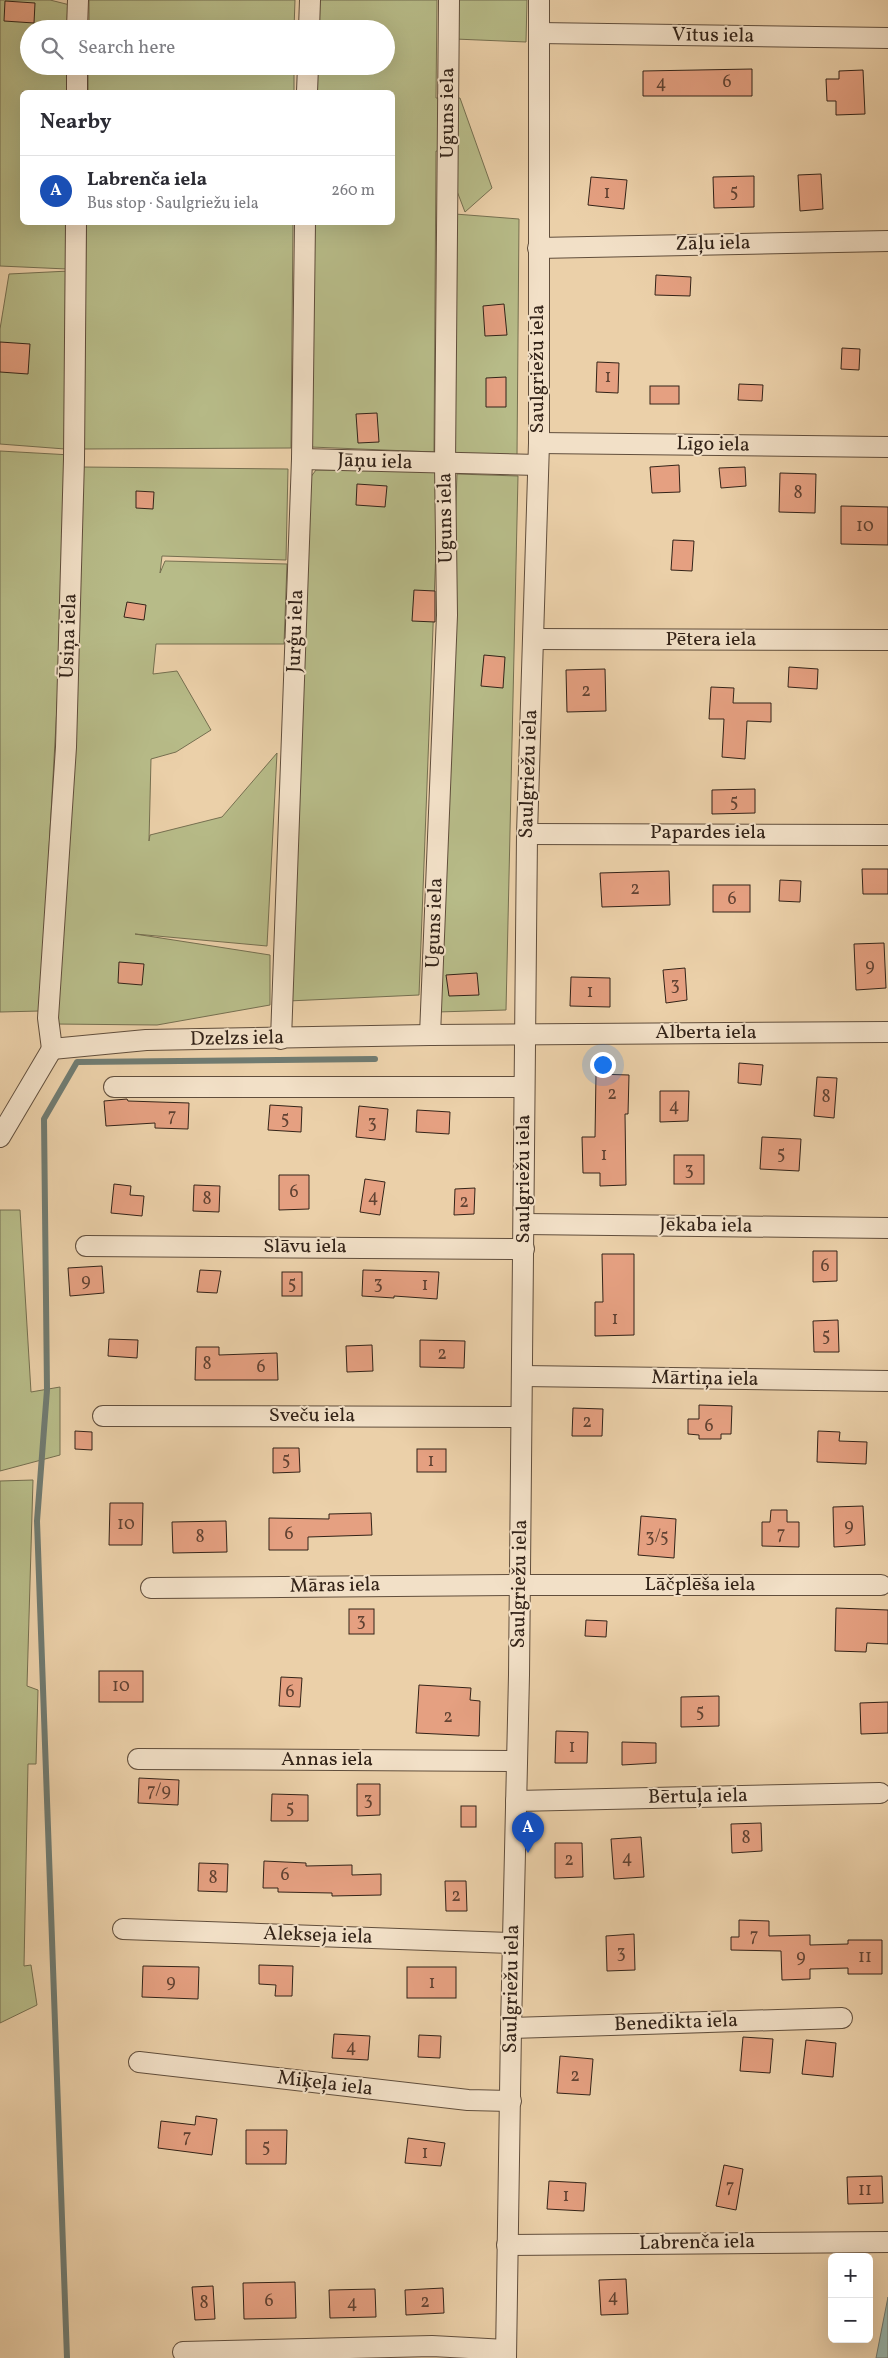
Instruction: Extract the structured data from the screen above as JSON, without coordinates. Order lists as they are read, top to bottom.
{
  "streets": {
    "street": [
      "Vītus iela",
      "Uguns iela",
      "Zāļu iela",
      "Saulgriežu iela",
      "Līgo iela",
      "Jāņu iela",
      "Jurģu iela",
      "Ūsiņa iela",
      "Pētera iela",
      "Papardes iela",
      "Alberta iela",
      "Dzelzs iela",
      "Jēkaba iela",
      "Slāvu iela",
      "Mārtiņa iela",
      "Sveču iela",
      "Lāčplēša iela",
      "Māras iela",
      "Annas iela",
      "Bērtuļa iela",
      "Alekseja iela",
      "Benedikta iela",
      "Miķeļa iela",
      "Labrenča iela"
    ]
  },
  "crossings": [
    ["Vītus iela", "Saulgriežu iela"],
    ["Uguns iela", "Jāņu iela"],
    ["Uguns iela", "Dzelzs iela"],
    ["Zāļu iela", "Saulgriežu iela"],
    ["Saulgriežu iela", "Līgo iela"],
    ["Saulgriežu iela", "Jāņu iela"],
    ["Saulgriežu iela", "Pētera iela"],
    ["Saulgriežu iela", "Papardes iela"],
    ["Saulgriežu iela", "Alberta iela"],
    ["Saulgriežu iela", "Dzelzs iela"],
    ["Saulgriežu iela", "Jēkaba iela"],
    ["Saulgriežu iela", "Slāvu iela"],
    ["Saulgriežu iela", "Mārtiņa iela"],
    ["Saulgriežu iela", "Sveču iela"],
    ["Saulgriežu iela", "Lāčplēša iela"],
    ["Saulgriežu iela", "Māras iela"],
    ["Saulgriežu iela", "Annas iela"],
    ["Saulgriežu iela", "Bērtuļa iela"],
    ["Saulgriežu iela", "Alekseja iela"],
    ["Saulgriežu iela", "Benedikta iela"],
    ["Saulgriežu iela", "Miķeļa iela"],
    ["Saulgriežu iela", "Labrenča iela"],
    ["Jāņu iela", "Jurģu iela"],
    ["Jurģu iela", "Dzelzs iela"],
    ["Ūsiņa iela", "Dzelzs iela"],
    ["Alberta iela", "Dzelzs iela"],
    ["Lāčplēša iela", "Māras iela"]
  ],
  "house_numbers": [
    "6",
    "4",
    "5",
    "1",
    "1",
    "8",
    "10",
    "2",
    "5",
    "2",
    "6",
    "9",
    "3",
    "1",
    "2",
    "8",
    "4",
    "7",
    "5",
    "3",
    "5",
    "1",
    "3",
    "6",
    "4",
    "8",
    "2",
    "6",
    "9",
    "5",
    "3",
    "1",
    "1",
    "5",
    "2",
    "8",
    "6",
    "2",
    "6",
    "5",
    "1",
    "10",
    "9",
    "6",
    "7",
    "8",
    "3/5",
    "3",
    "10",
    "6",
    "5",
    "2",
    "1",
    "7/9",
    "3",
    "5",
    "8",
    "4",
    "2",
    "6",
    "8",
    "2",
    "7",
    "3",
    "9",
    "11",
    "9",
    "1",
    "4",
    "2",
    "7",
    "5",
    "1",
    "7",
    "11",
    "1",
    "4",
    "6",
    "2",
    "8",
    "4"
  ],
  "page": {
    "search": "Search here",
    "heading": "Nearby",
    "list": [
      {
        "mark": "A",
        "name": "Labrenča iela",
        "note": "Bus stop · Saulgriežu iela",
        "value": "260 m"
      }
    ],
    "pins": "A",
    "map_buttons": ["+", "−"]
  }
}
